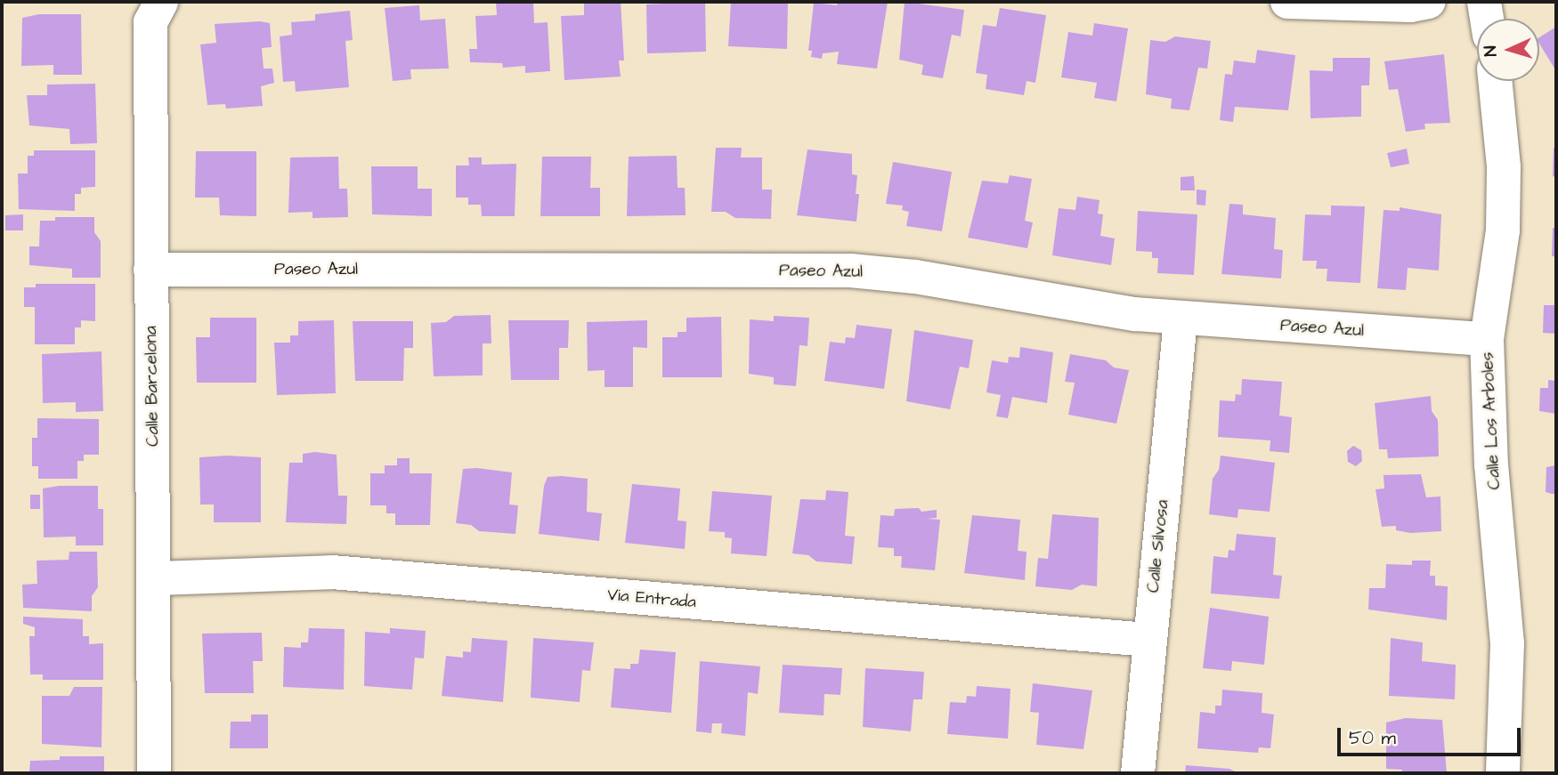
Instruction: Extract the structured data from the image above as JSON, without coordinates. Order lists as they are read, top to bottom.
{
  "streets": {
    "street": [
      "Paseo Azul",
      "Calle Barcelona",
      "Calle Los Arboles",
      "Calle Silvosa",
      "Via Entrada"
    ]
  },
  "crossings": [
    ["Paseo Azul", "Calle Barcelona"],
    ["Paseo Azul", "Calle Los Arboles"],
    ["Paseo Azul", "Calle Silvosa"],
    ["Calle Barcelona", "Via Entrada"],
    ["Calle Silvosa", "Via Entrada"]
  ],
  "scale_bar": "50 m",
  "north": "left"
}
